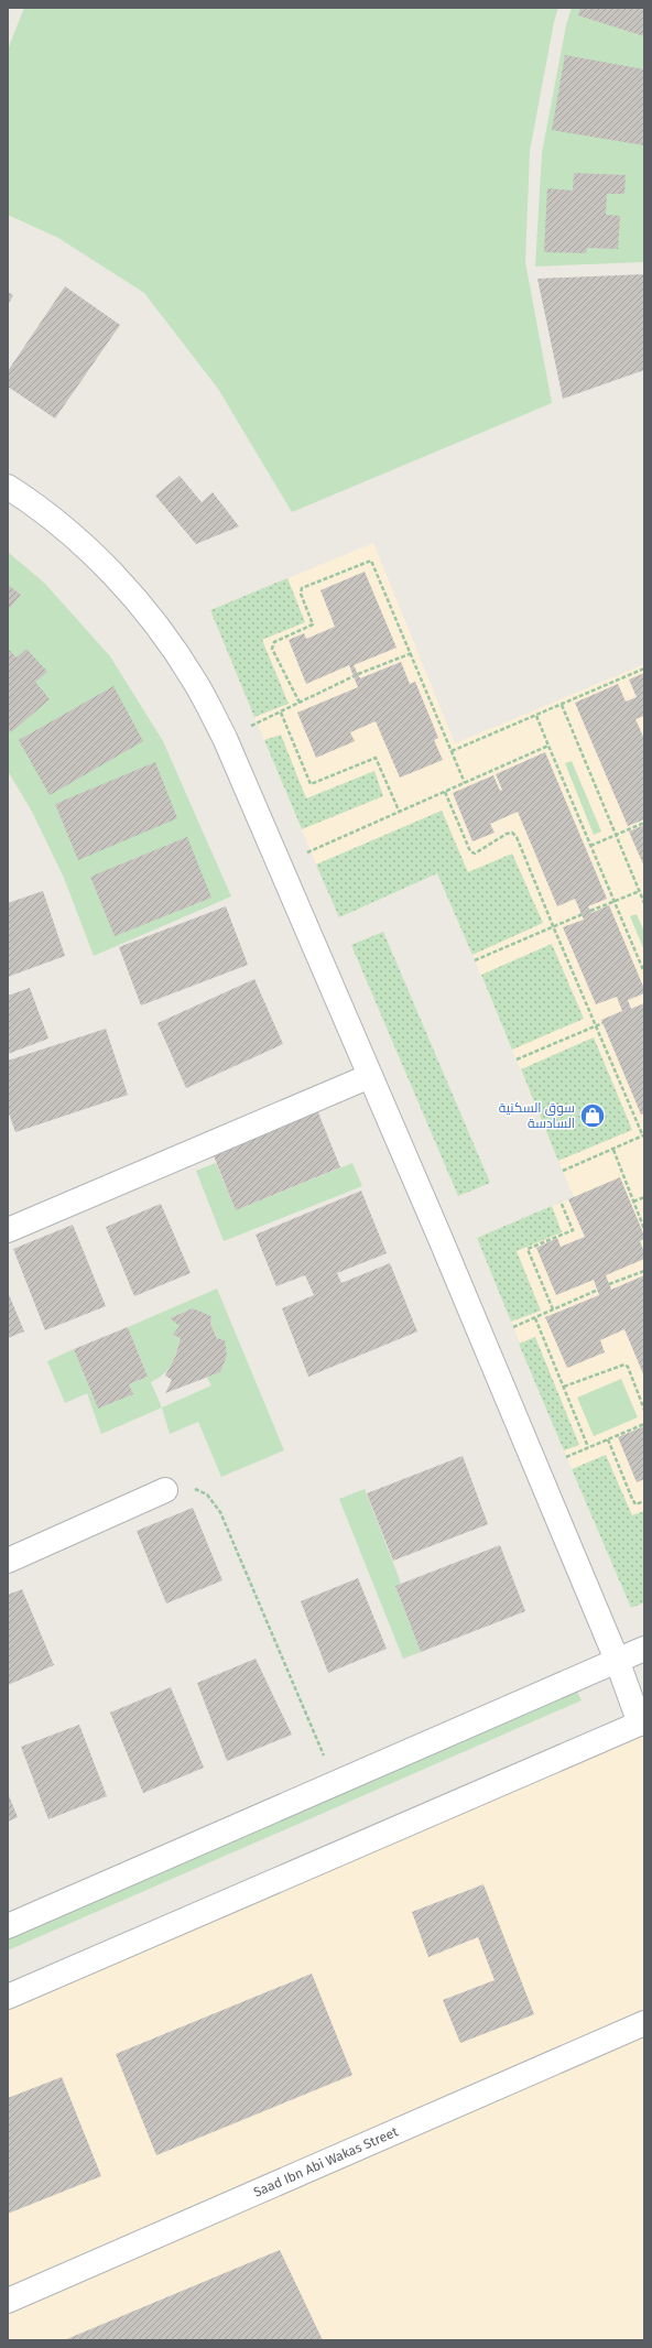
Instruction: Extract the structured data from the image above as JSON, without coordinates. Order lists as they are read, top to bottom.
{
  "streets": {
    "street": ["Saad Ibn Abi Wakas Street"]
  },
  "places": {
    "shop": ["سوق السكنية السادسة"]
  }
}
